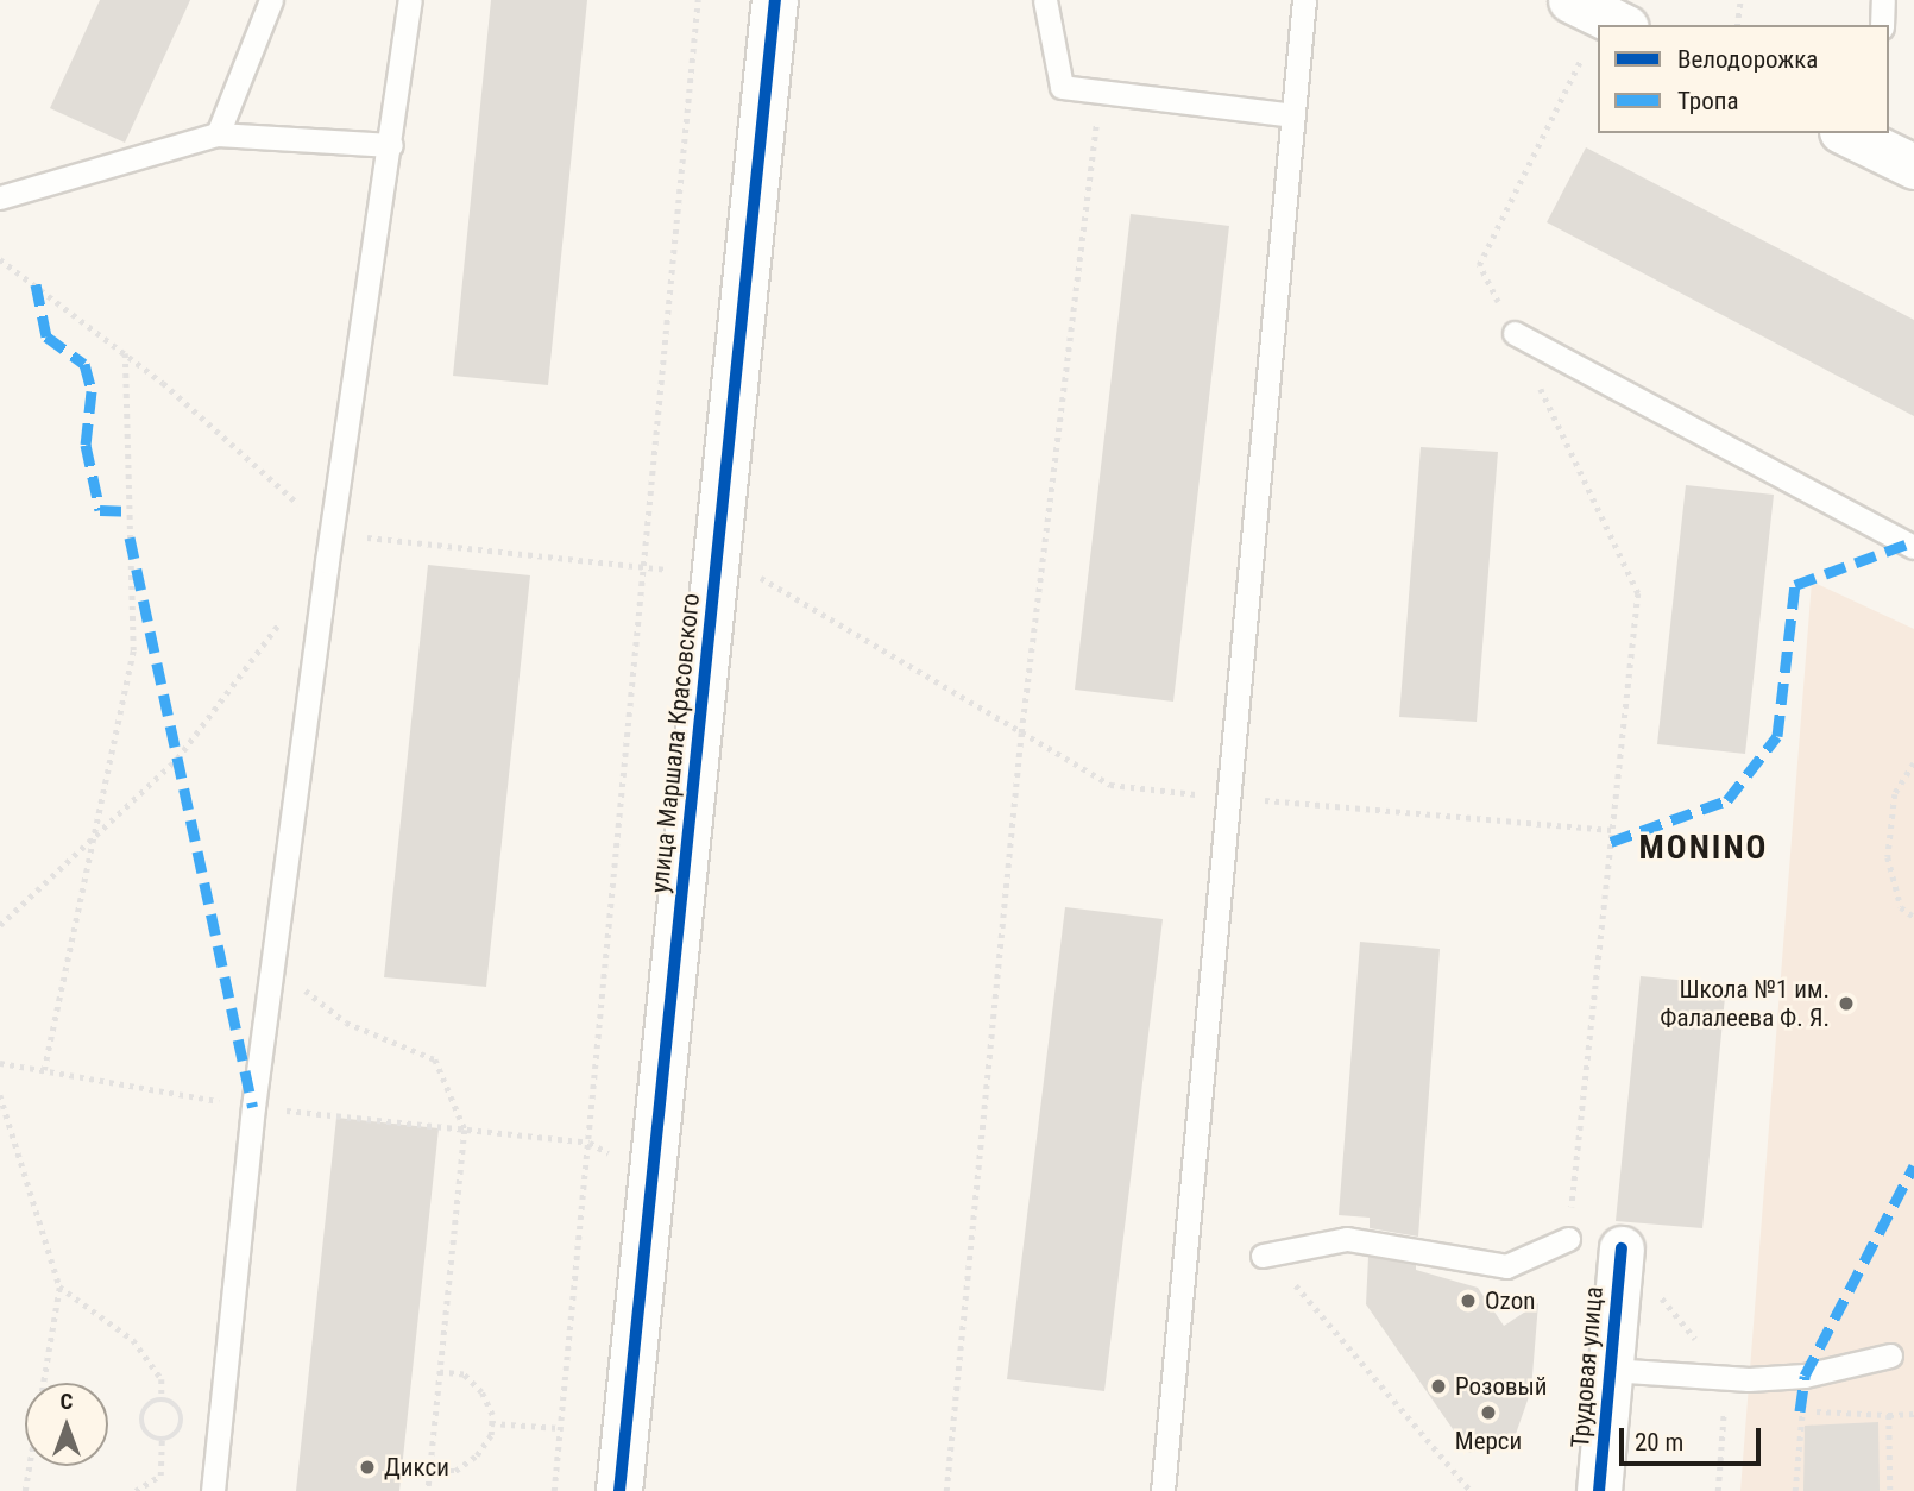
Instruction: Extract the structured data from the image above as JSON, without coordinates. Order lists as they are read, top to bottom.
{
  "streets": {
    "street": ["улица Маршала Красовского", "Трудовая улица"]
  },
  "districts": ["MONINO"],
  "places": [
    "Школа №1 им. Фалалеева Ф. Я.",
    "Ozon",
    "Розовый",
    "Мерси",
    "Дикси"
  ],
  "legend": ["Велодорожка", "Тропа"],
  "scale_bar": "20 m",
  "north": "top"
}
